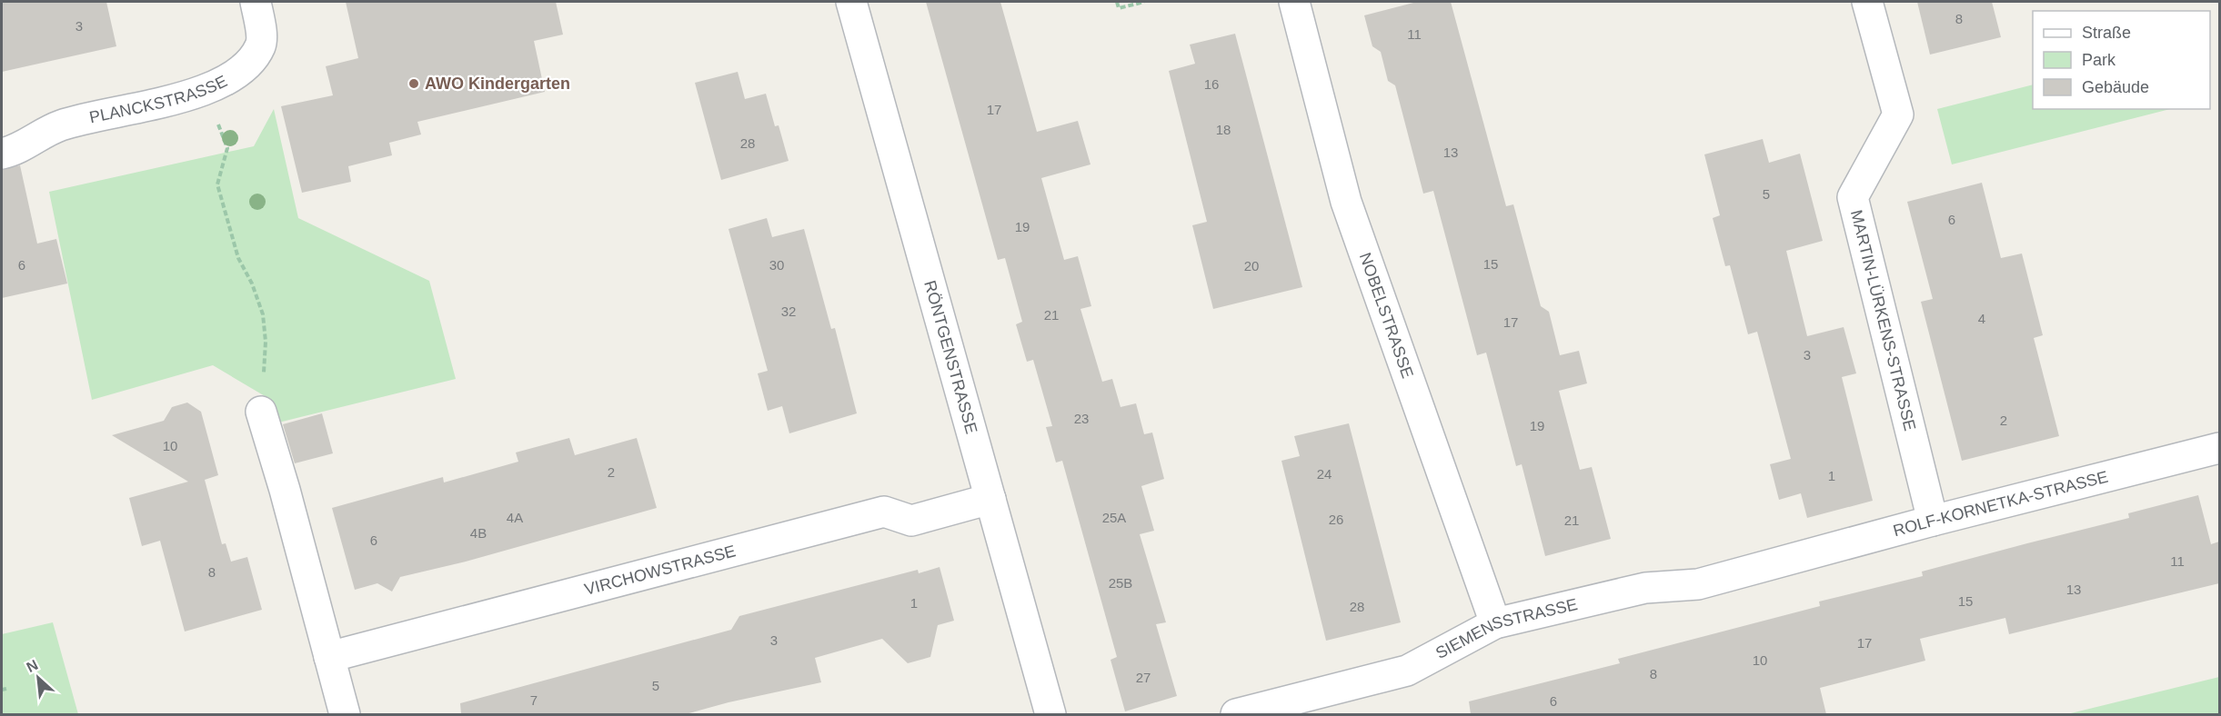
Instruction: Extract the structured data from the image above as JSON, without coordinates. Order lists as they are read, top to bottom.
{
  "streets": {
    "street": [
      "PLANCKSTRASSE",
      "NOBELSTRASSE",
      "MARTIN-LÜRKENS-STRASSE",
      "RÖNTGENSTRASSE",
      "ROLF-KORNETKA-STRASSE",
      "VIRCHOWSTRASSE",
      "SIEMENSSTRASSE"
    ]
  },
  "crossings": [
    ["NOBELSTRASSE", "SIEMENSSTRASSE"],
    ["MARTIN-LÜRKENS-STRASSE", "ROLF-KORNETKA-STRASSE"],
    ["RÖNTGENSTRASSE", "VIRCHOWSTRASSE"],
    ["ROLF-KORNETKA-STRASSE", "SIEMENSSTRASSE"]
  ],
  "places": ["AWO Kindergarten"],
  "house_numbers": [
    "8",
    "3",
    "11",
    "16",
    "17",
    "18",
    "28",
    "13",
    "5",
    "6",
    "19",
    "15",
    "6",
    "30",
    "20",
    "32",
    "21",
    "4",
    "17",
    "3",
    "23",
    "2",
    "19",
    "10",
    "2",
    "24",
    "1",
    "4A",
    "25A",
    "26",
    "21",
    "4B",
    "6",
    "11",
    "8",
    "25B",
    "13",
    "15",
    "1",
    "28",
    "3",
    "17",
    "10",
    "8",
    "27",
    "5",
    "7",
    "6"
  ],
  "legend": ["Straße", "Park", "Gebäude"],
  "north": "top left"
}
